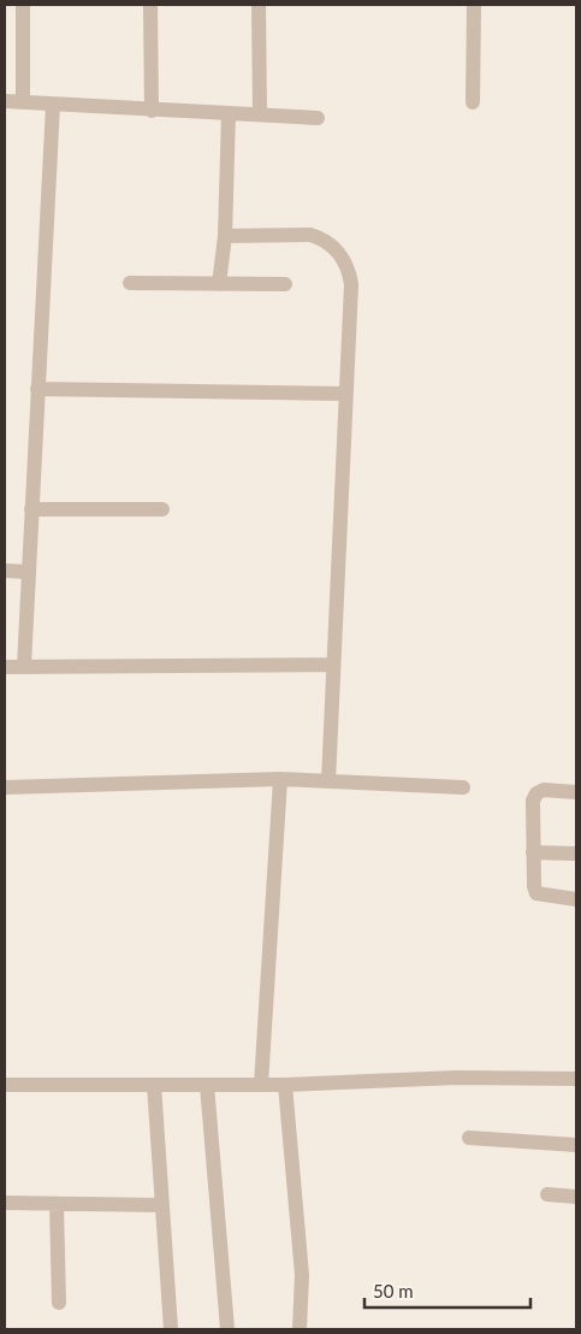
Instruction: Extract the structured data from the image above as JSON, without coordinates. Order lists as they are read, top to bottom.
{
  "scale_bar": "50 m"
}
